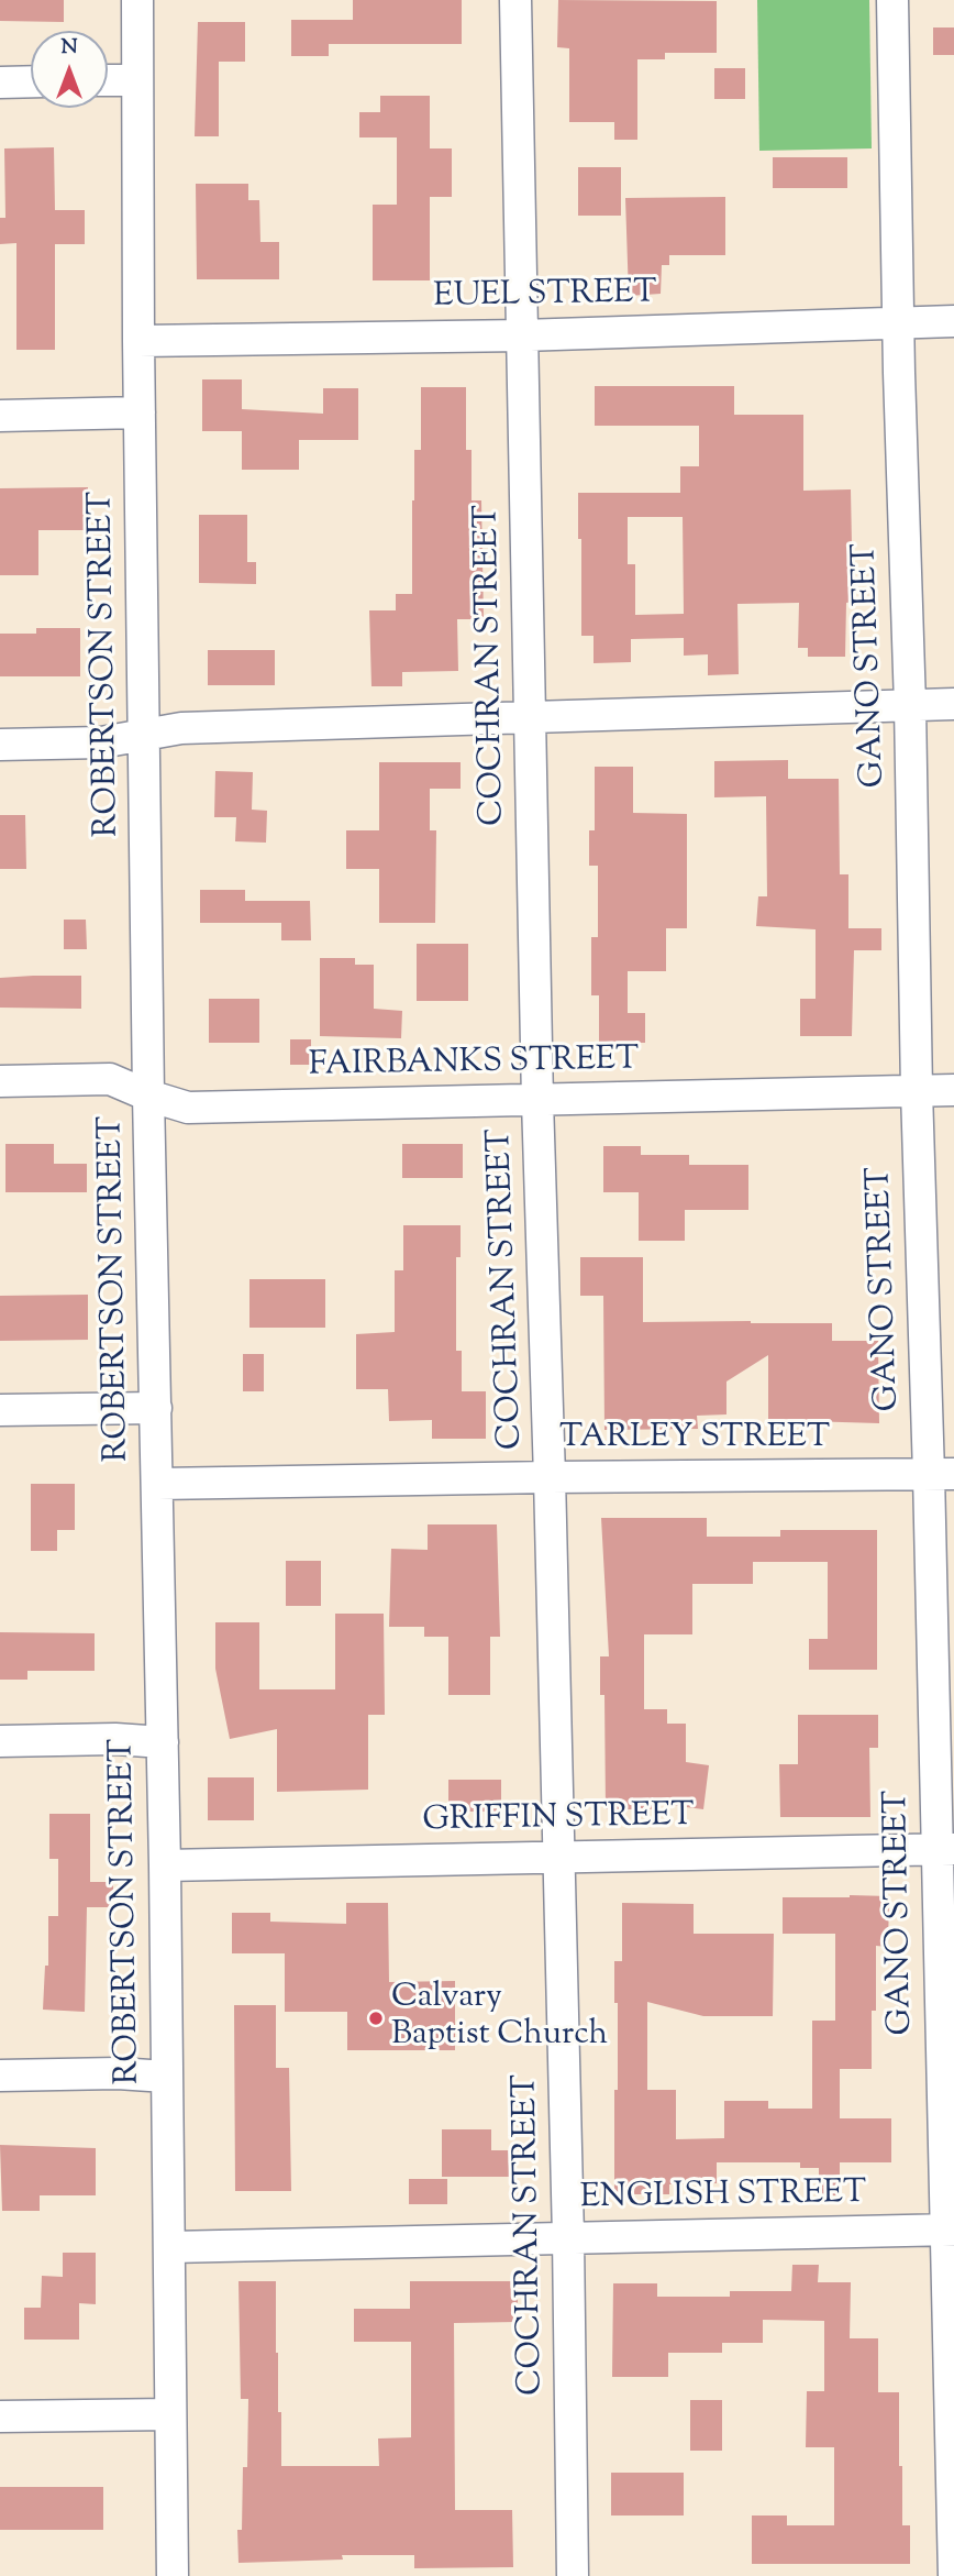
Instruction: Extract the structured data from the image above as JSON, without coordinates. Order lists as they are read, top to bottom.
{
  "streets": {
    "street": [
      "EUEL STREET",
      "ROBERTSON STREET",
      "COCHRAN STREET",
      "GANO STREET",
      "FAIRBANKS STREET",
      "TARLEY STREET",
      "GRIFFIN STREET",
      "ENGLISH STREET"
    ]
  },
  "crossings": [
    ["EUEL STREET", "ROBERTSON STREET"],
    ["EUEL STREET", "COCHRAN STREET"],
    ["EUEL STREET", "GANO STREET"],
    ["ROBERTSON STREET", "FAIRBANKS STREET"],
    ["ROBERTSON STREET", "TARLEY STREET"],
    ["ROBERTSON STREET", "GRIFFIN STREET"],
    ["ROBERTSON STREET", "ENGLISH STREET"],
    ["COCHRAN STREET", "FAIRBANKS STREET"],
    ["COCHRAN STREET", "TARLEY STREET"],
    ["COCHRAN STREET", "GRIFFIN STREET"],
    ["COCHRAN STREET", "ENGLISH STREET"],
    ["GANO STREET", "FAIRBANKS STREET"],
    ["GANO STREET", "TARLEY STREET"],
    ["GANO STREET", "GRIFFIN STREET"],
    ["GANO STREET", "ENGLISH STREET"]
  ],
  "places": ["Calvary Baptist Church"],
  "north": "top"
}
